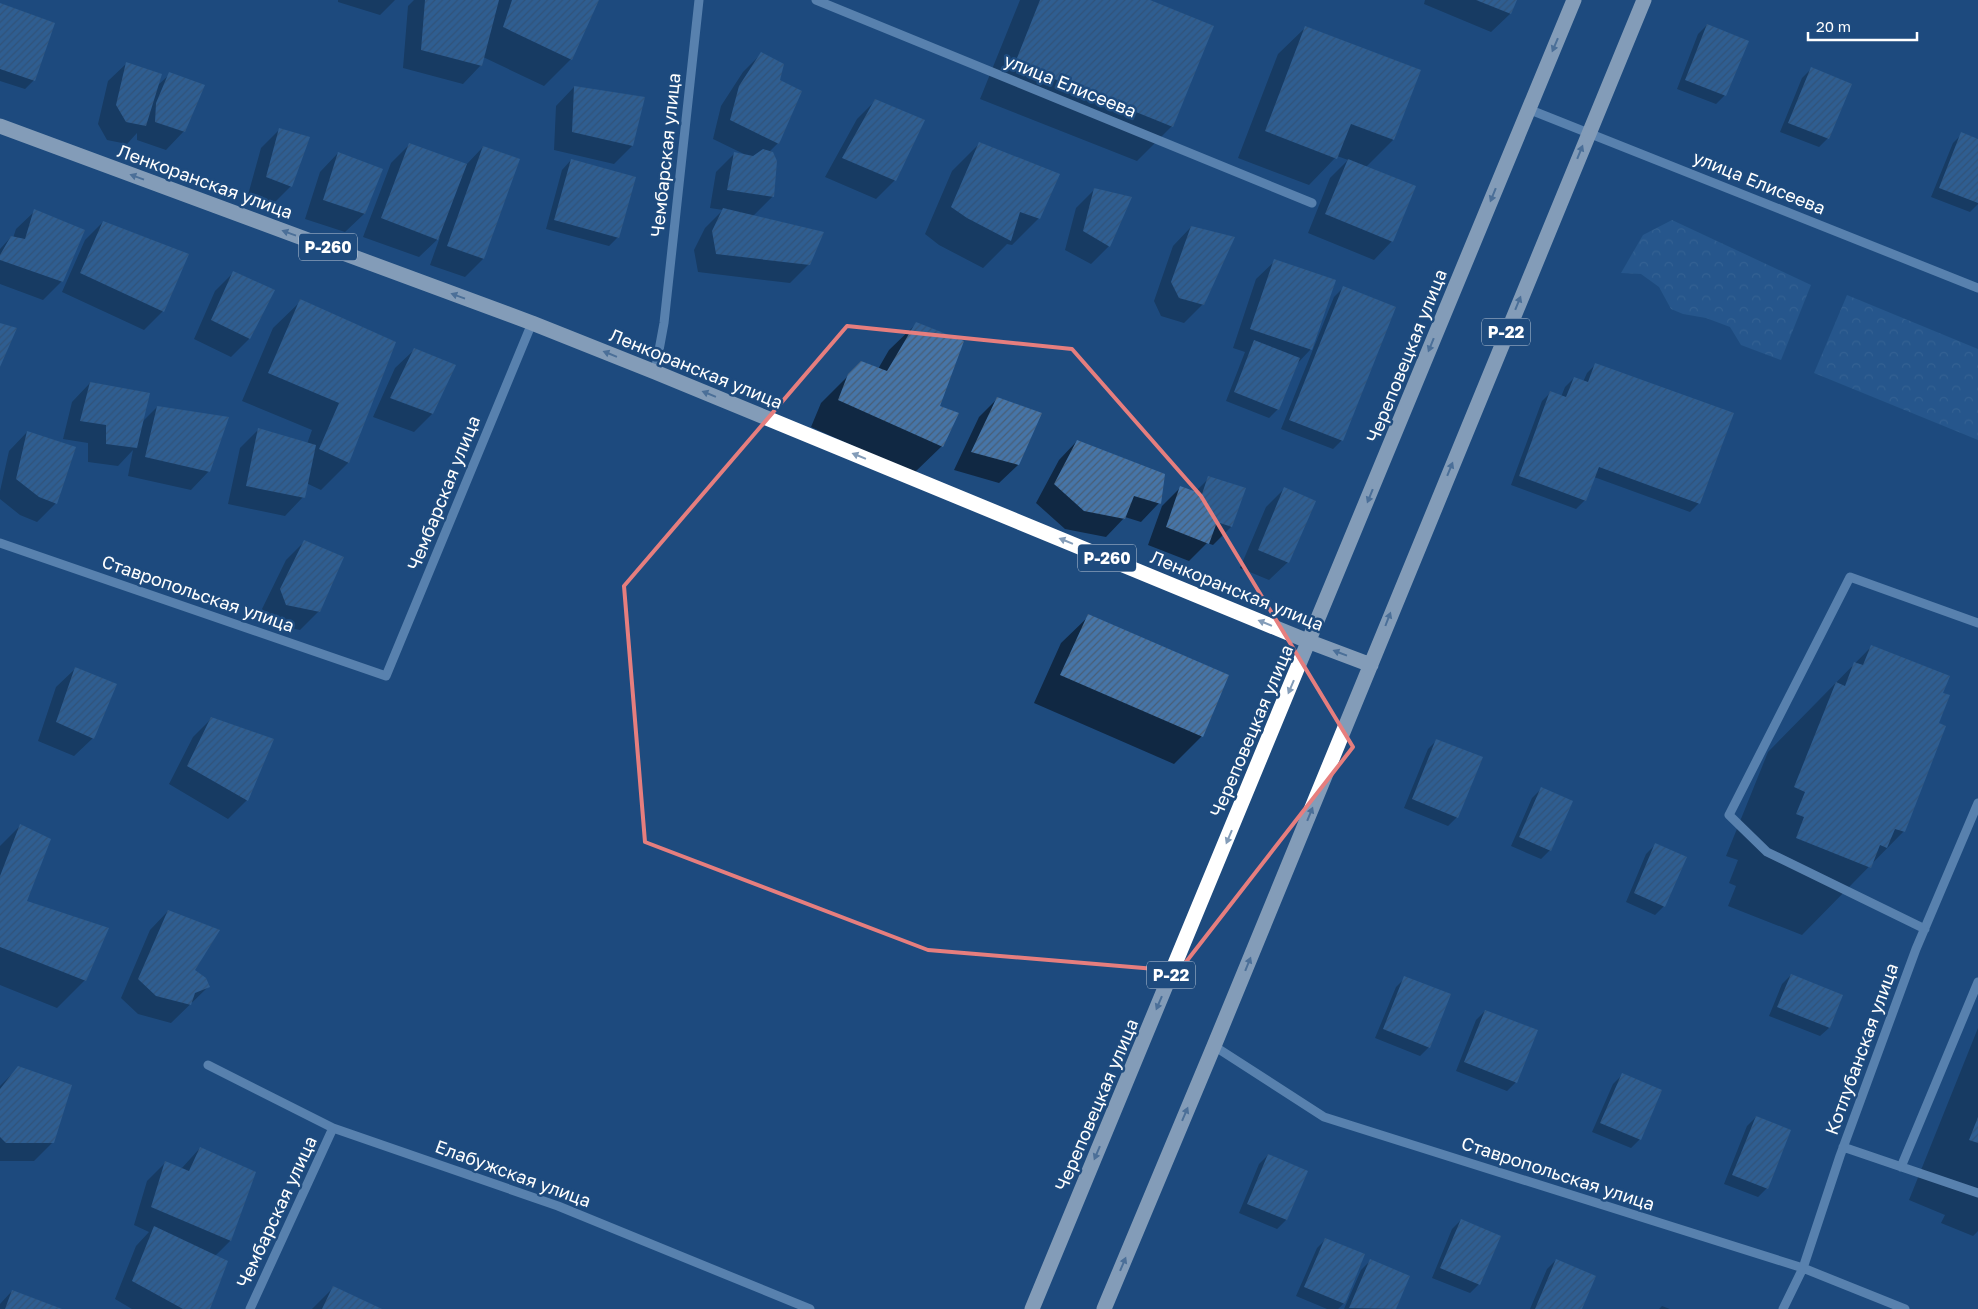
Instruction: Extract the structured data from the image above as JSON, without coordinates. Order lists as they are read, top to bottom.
{
  "streets": {
    "highway": [
      "Ленкоранская улица",
      "Р-260",
      "Р-22",
      "Череповецкая улица"
    ],
    "street": [
      "улица Елисеева",
      "Чембарская улица",
      "Ставропольская улица",
      "Котлубанская улица",
      "Елабужская улица"
    ]
  },
  "crossings": [
    ["улица Елисеева", "Р-22"],
    ["улица Елисеева", "Череповецкая улица"],
    ["Чембарская улица", "Ленкоранская улица"],
    ["Чембарская улица", "Ставропольская улица"],
    ["Чембарская улица", "Елабужская улица"],
    ["Ленкоранская улица", "Р-22"],
    ["Ленкоранская улица", "Череповецкая улица"],
    ["Р-22", "Ставропольская улица"],
    ["Ставропольская улица", "Котлубанская улица"]
  ],
  "one_way": ["Ленкоранская улица"],
  "scale_bar": "20 m"
}
